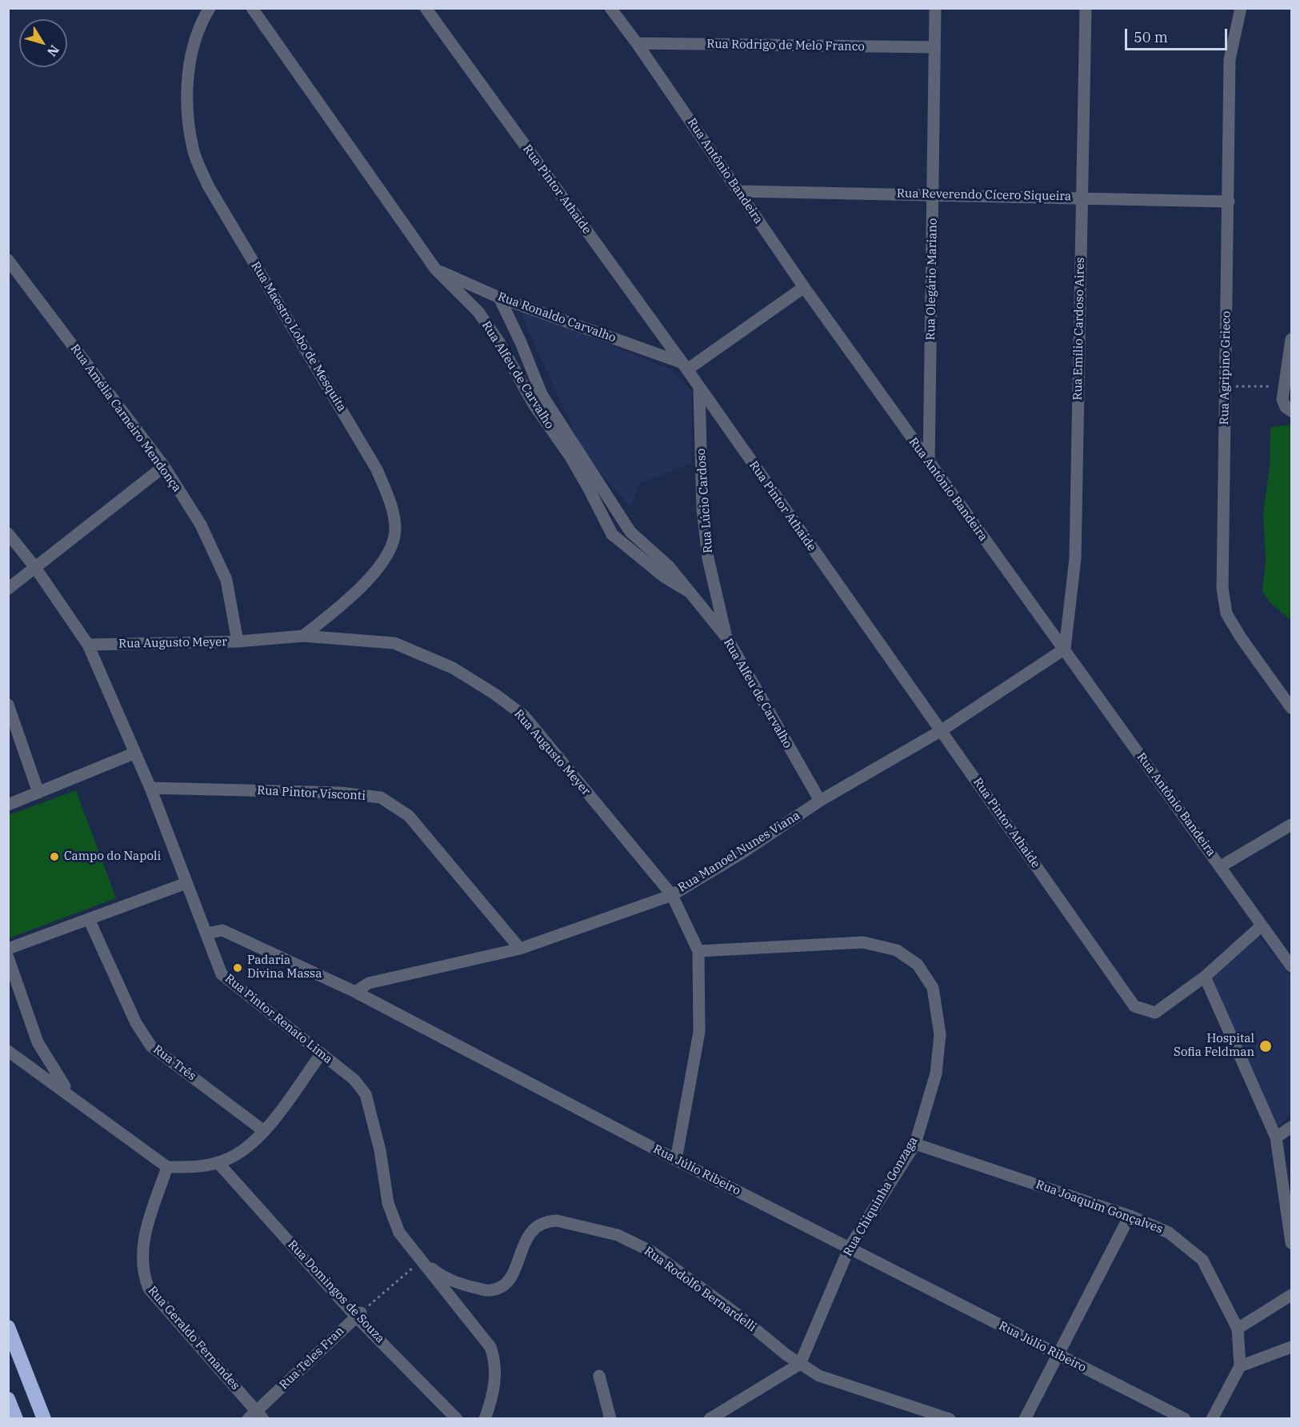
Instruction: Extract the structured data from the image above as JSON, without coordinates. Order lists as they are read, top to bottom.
{
  "streets": {
    "street": [
      "Rua Rodrigo de Melo Franco",
      "Rua Antônio Bandeira",
      "Rua Pintor Athaide",
      "Rua Reverendo Cícero Siqueira",
      "Rua Olegário Mariano",
      "Rua Ronaldo Carvalho",
      "Rua Emílio Cardoso Aires",
      "Rua Maestro Lobo de Mesquita",
      "Rua Agripino Grieco",
      "Rua Alfeu de Carvalho",
      "Rua Amélia Carneiro Mendonça",
      "Rua Lúcio Cardoso",
      "Rua Augusto Meyer",
      "Rua Pintor Visconti",
      "Rua Manoel Nunes Viana",
      "Rua Pintor Renato Lima",
      "Rua Três",
      "Rua Júlio Ribeiro",
      "Rua Chiquinha Gonzaga",
      "Rua Joaquim Gonçalves",
      "Rua Rodolfo Bernardelli",
      "Rua Domingos de Souza",
      "Rua Geraldo Fernandes",
      "Rua Teles Fran"
    ]
  },
  "crossings": [
    ["Rua Rodrigo de Melo Franco", "Rua Antônio Bandeira"],
    ["Rua Rodrigo de Melo Franco", "Rua Olegário Mariano"],
    ["Rua Antônio Bandeira", "Rua Reverendo Cícero Siqueira"],
    ["Rua Antônio Bandeira", "Rua Olegário Mariano"],
    ["Rua Antônio Bandeira", "Rua Emílio Cardoso Aires"],
    ["Rua Antônio Bandeira", "Rua Manoel Nunes Viana"],
    ["Rua Pintor Athaide", "Rua Ronaldo Carvalho"],
    ["Rua Pintor Athaide", "Rua Lúcio Cardoso"],
    ["Rua Pintor Athaide", "Rua Manoel Nunes Viana"],
    ["Rua Reverendo Cícero Siqueira", "Rua Olegário Mariano"],
    ["Rua Reverendo Cícero Siqueira", "Rua Emílio Cardoso Aires"],
    ["Rua Reverendo Cícero Siqueira", "Rua Agripino Grieco"],
    ["Rua Ronaldo Carvalho", "Rua Alfeu de Carvalho"],
    ["Rua Emílio Cardoso Aires", "Rua Manoel Nunes Viana"],
    ["Rua Maestro Lobo de Mesquita", "Rua Augusto Meyer"],
    ["Rua Alfeu de Carvalho", "Rua Lúcio Cardoso"],
    ["Rua Alfeu de Carvalho", "Rua Manoel Nunes Viana"],
    ["Rua Amélia Carneiro Mendonça", "Rua Augusto Meyer"],
    ["Rua Augusto Meyer", "Rua Manoel Nunes Viana"],
    ["Rua Augusto Meyer", "Rua Pintor Renato Lima"],
    ["Rua Augusto Meyer", "Rua Chiquinha Gonzaga"],
    ["Rua Pintor Visconti", "Rua Manoel Nunes Viana"],
    ["Rua Pintor Visconti", "Rua Pintor Renato Lima"],
    ["Rua Manoel Nunes Viana", "Rua Júlio Ribeiro"],
    ["Rua Pintor Renato Lima", "Rua Júlio Ribeiro"],
    ["Rua Pintor Renato Lima", "Rua Rodolfo Bernardelli"],
    ["Rua Júlio Ribeiro", "Rua Chiquinha Gonzaga"],
    ["Rua Chiquinha Gonzaga", "Rua Joaquim Gonçalves"],
    ["Rua Chiquinha Gonzaga", "Rua Rodolfo Bernardelli"],
    ["Rua Domingos de Souza", "Rua Teles Fran"],
    ["Rua Geraldo Fernandes", "Rua Teles Fran"]
  ],
  "places": ["Campo do Napoli", "Padaria Divina Massa", "Hospital Sofia Feldman"],
  "scale_bar": "50 m",
  "north": "bottom right"
}
